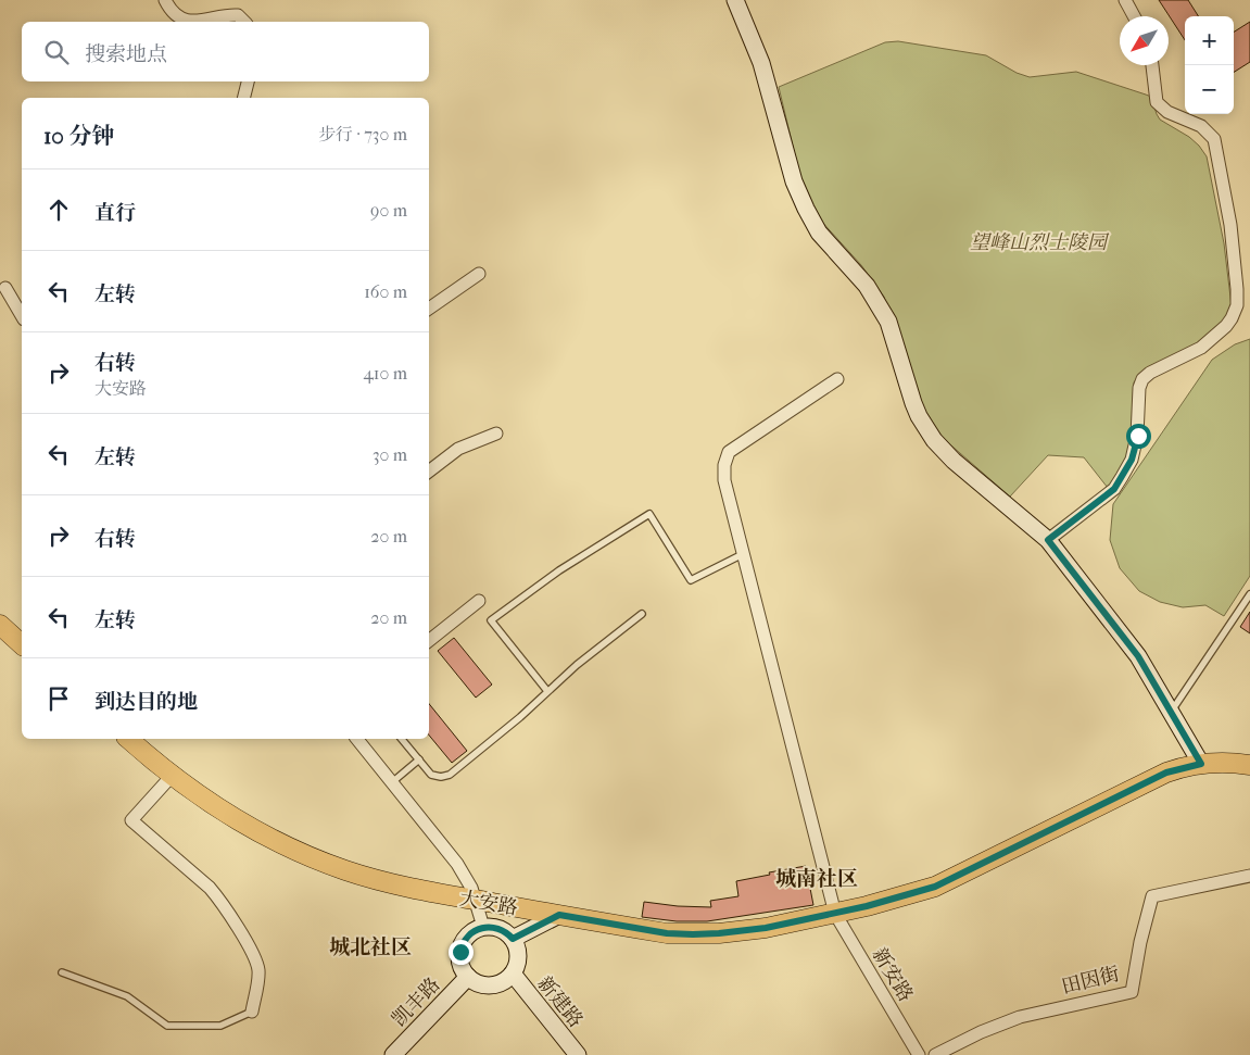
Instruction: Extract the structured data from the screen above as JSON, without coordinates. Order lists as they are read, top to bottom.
{
  "streets": {
    "main road": ["大安路"],
    "street": [
      "新安路",
      "田因街",
      "凯丰路",
      "新建路"
    ]
  },
  "crossings": [
    ["大安路", "新安路"],
    ["凯丰路", "新建路"]
  ],
  "districts": ["城南社区", "城北社区"],
  "parks": ["望峰山烈士陵园"],
  "north": "bottom left",
  "page": {
    "map_buttons": ["+", "−"],
    "search": "搜索地点",
    "heading": ["10 分钟", "步行 · 730 m"],
    "list": [
      ["直行", "90 m"],
      ["左转", "160 m"],
      ["右转", "大安路", "410 m"],
      ["左转", "30 m"],
      ["右转", "20 m"],
      ["左转", "20 m"],
      "到达目的地"
    ]
  }
}
